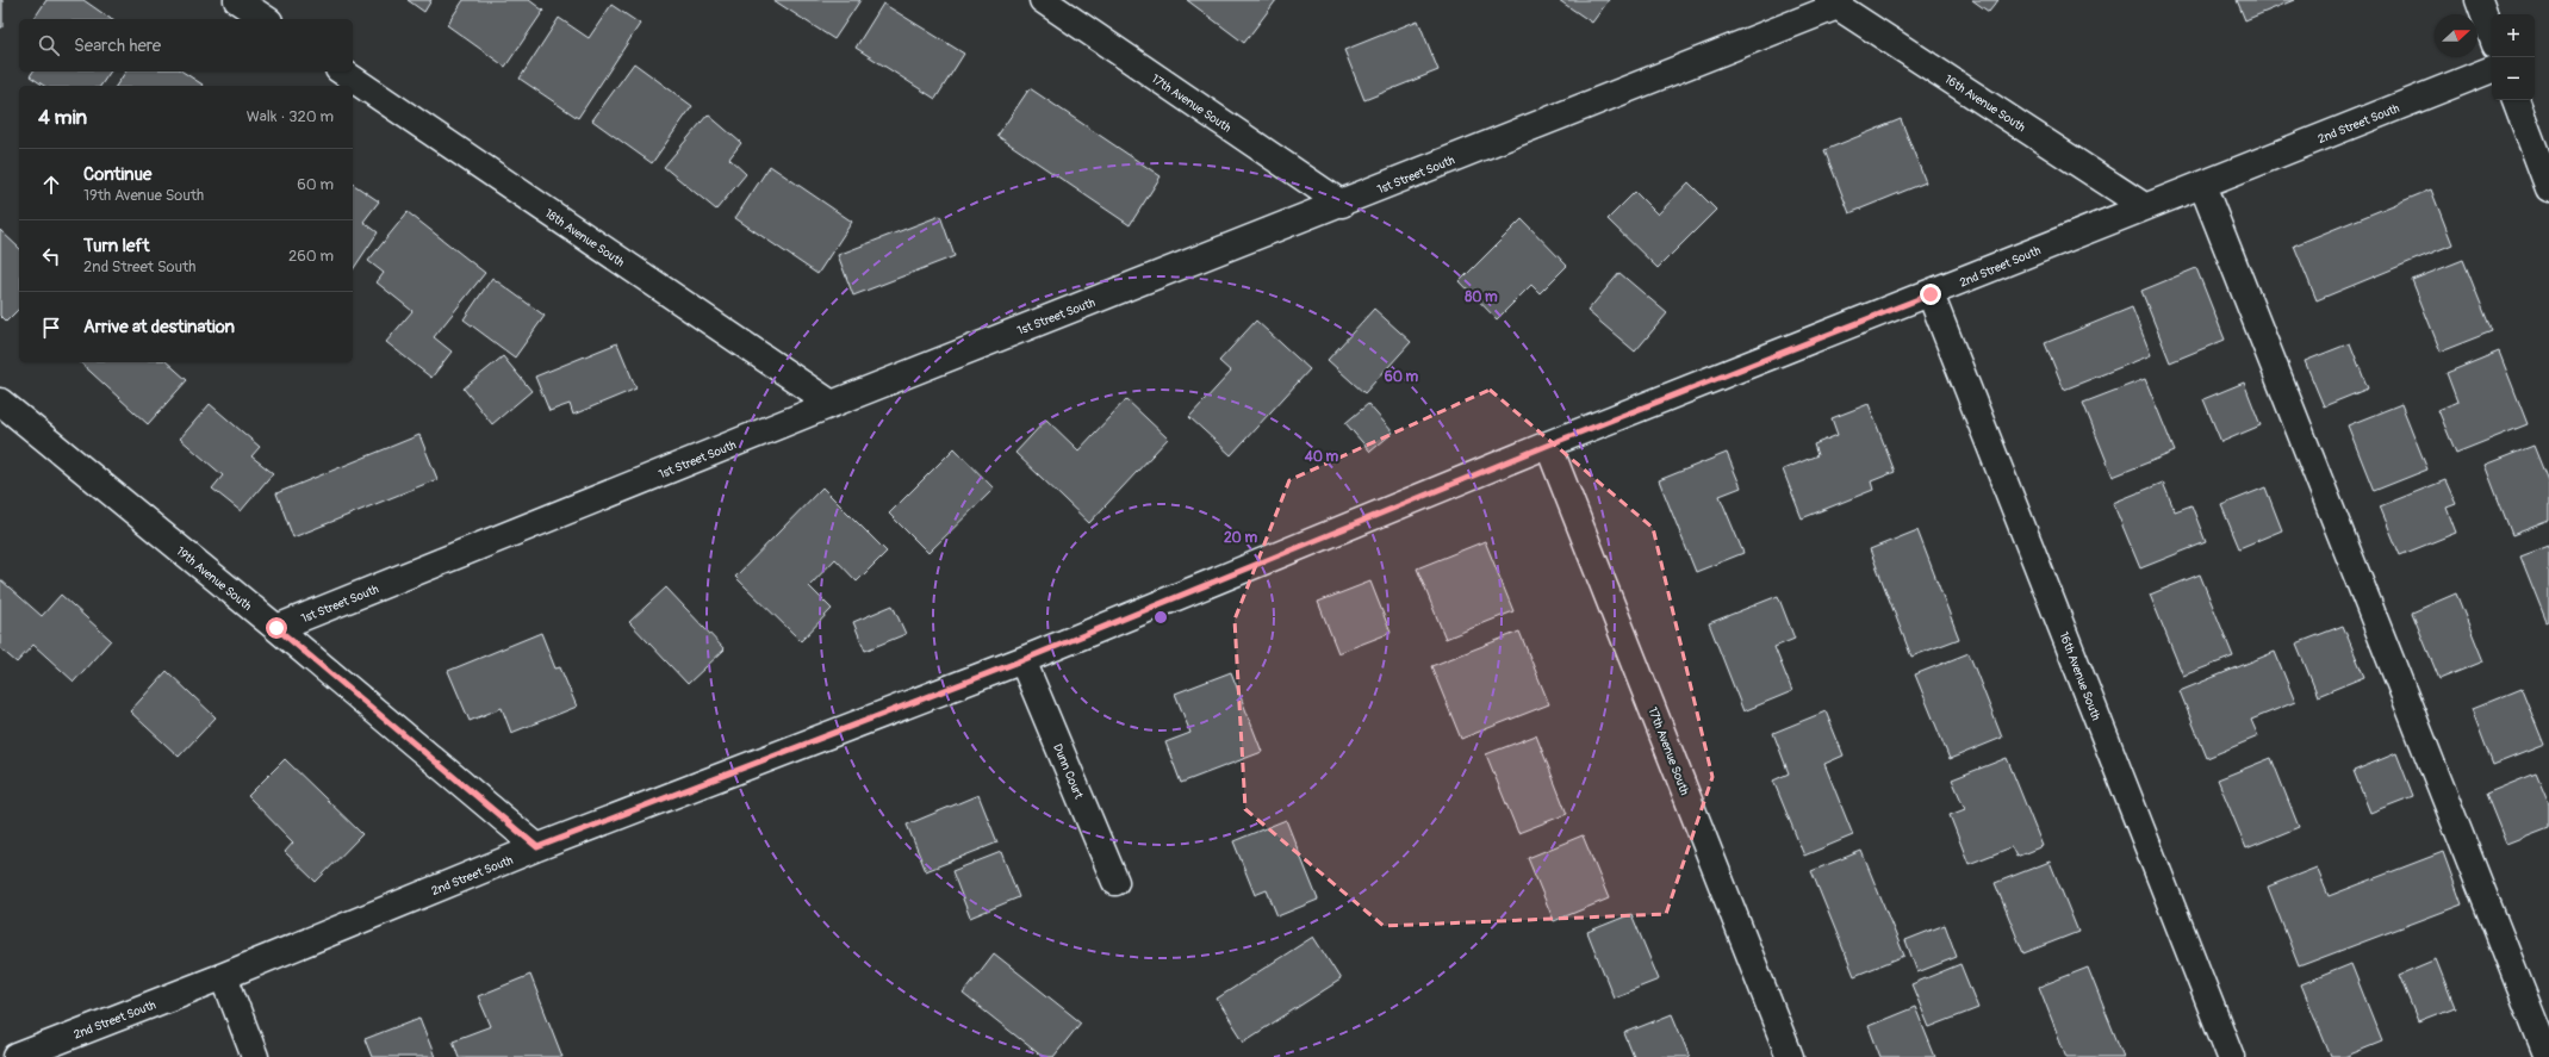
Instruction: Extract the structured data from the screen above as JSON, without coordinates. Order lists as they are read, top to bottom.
{
  "streets": {
    "street": [
      "17th Avenue South",
      "16th Avenue South",
      "2nd Street South",
      "1st Street South",
      "18th Avenue South",
      "19th Avenue South",
      "Dunn Court"
    ]
  },
  "crossings": [
    ["17th Avenue South", "2nd Street South"],
    ["17th Avenue South", "1st Street South"],
    ["16th Avenue South", "2nd Street South"],
    ["16th Avenue South", "1st Street South"],
    ["2nd Street South", "19th Avenue South"],
    ["2nd Street South", "Dunn Court"],
    ["1st Street South", "18th Avenue South"],
    ["1st Street South", "19th Avenue South"]
  ],
  "north": "right",
  "page": {
    "map_buttons": ["+", "−"],
    "search": "Search here",
    "heading": ["4 min", "Walk · 320 m"],
    "list": [
      ["Continue", "19th Avenue South", "60 m"],
      ["Turn left", "2nd Street South", "260 m"],
      "Arrive at destination"
    ]
  },
  "rings": [
    "80 m",
    "60 m",
    "40 m",
    "20 m"
  ]
}
